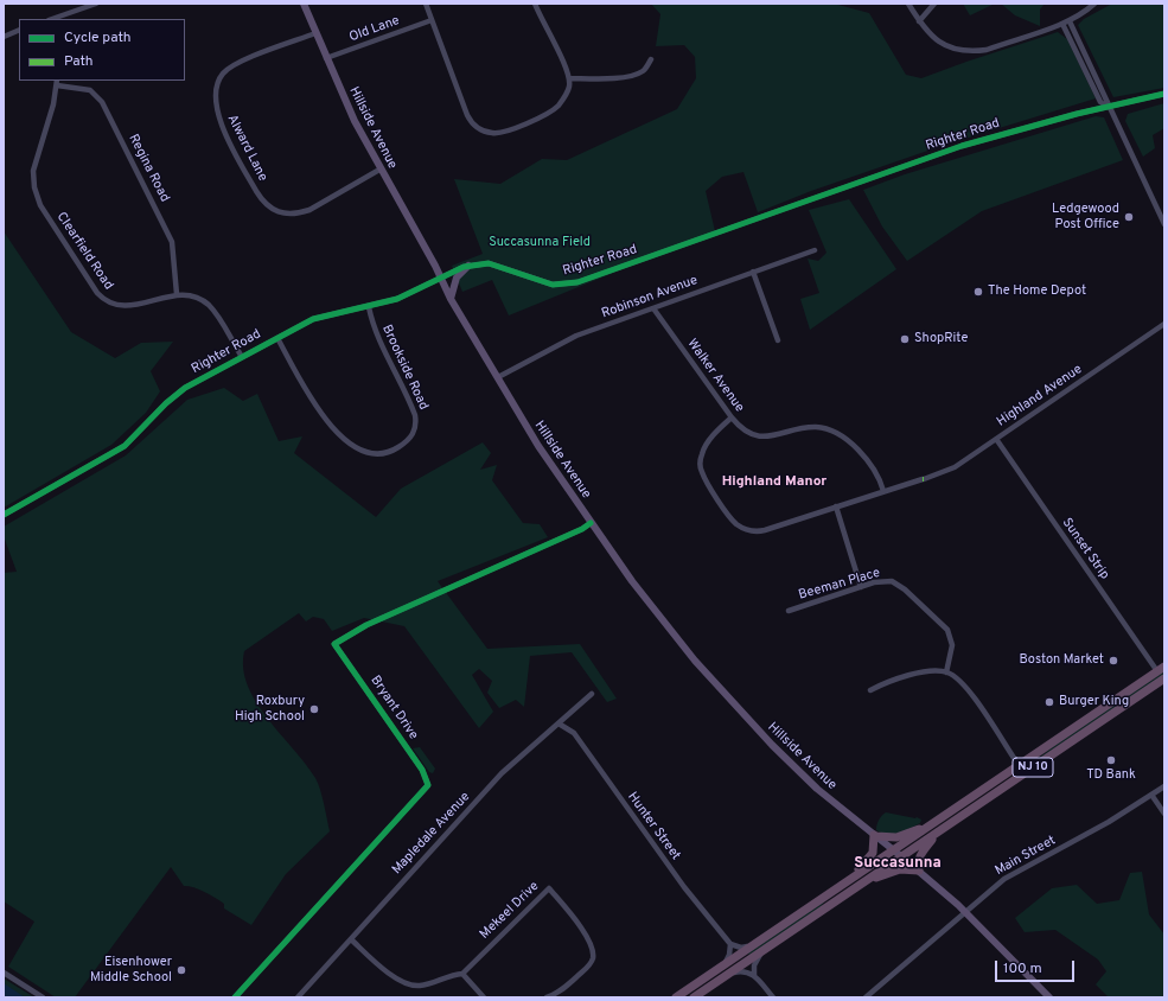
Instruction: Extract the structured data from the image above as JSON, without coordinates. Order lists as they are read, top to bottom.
{
  "streets": {
    "highway": ["NJ 10"],
    "main road": ["Hillside Avenue"],
    "street": [
      "Old Lane",
      "Righter Road",
      "Alward Lane",
      "Regina Road",
      "Clearfield Road",
      "Robinson Avenue",
      "Brookside Road",
      "Walker Avenue",
      "Highland Avenue",
      "Sunset Strip",
      "Beeman Place",
      "Bryant Drive",
      "Hunter Street",
      "Mapledale Avenue",
      "Main Street",
      "Mekeel Drive"
    ]
  },
  "crossings": [
    ["Old Lane", "Hillside Avenue"],
    ["Hillside Avenue", "Righter Road"],
    ["Hillside Avenue", "Alward Lane"],
    ["Hillside Avenue", "Robinson Avenue"],
    ["Hillside Avenue", "Bryant Drive"],
    ["Hillside Avenue", "NJ 10"],
    ["Hillside Avenue", "Main Street"],
    ["Righter Road", "Brookside Road"],
    ["Regina Road", "Clearfield Road"],
    ["Robinson Avenue", "Walker Avenue"],
    ["Walker Avenue", "Highland Avenue"],
    ["Highland Avenue", "Sunset Strip"],
    ["Sunset Strip", "NJ 10"],
    ["Hunter Street", "Mapledale Avenue"]
  ],
  "districts": ["Highland Manor", "Succasunna"],
  "parks": ["Succasunna Field"],
  "places": [
    "Ledgewood Post Office",
    "The Home Depot",
    "ShopRite",
    "Boston Market",
    "Burger King",
    "Roxbury High School",
    "TD Bank",
    "Eisenhower Middle School"
  ],
  "legend": ["Cycle path", "Path"],
  "scale_bar": "100 m"
}
